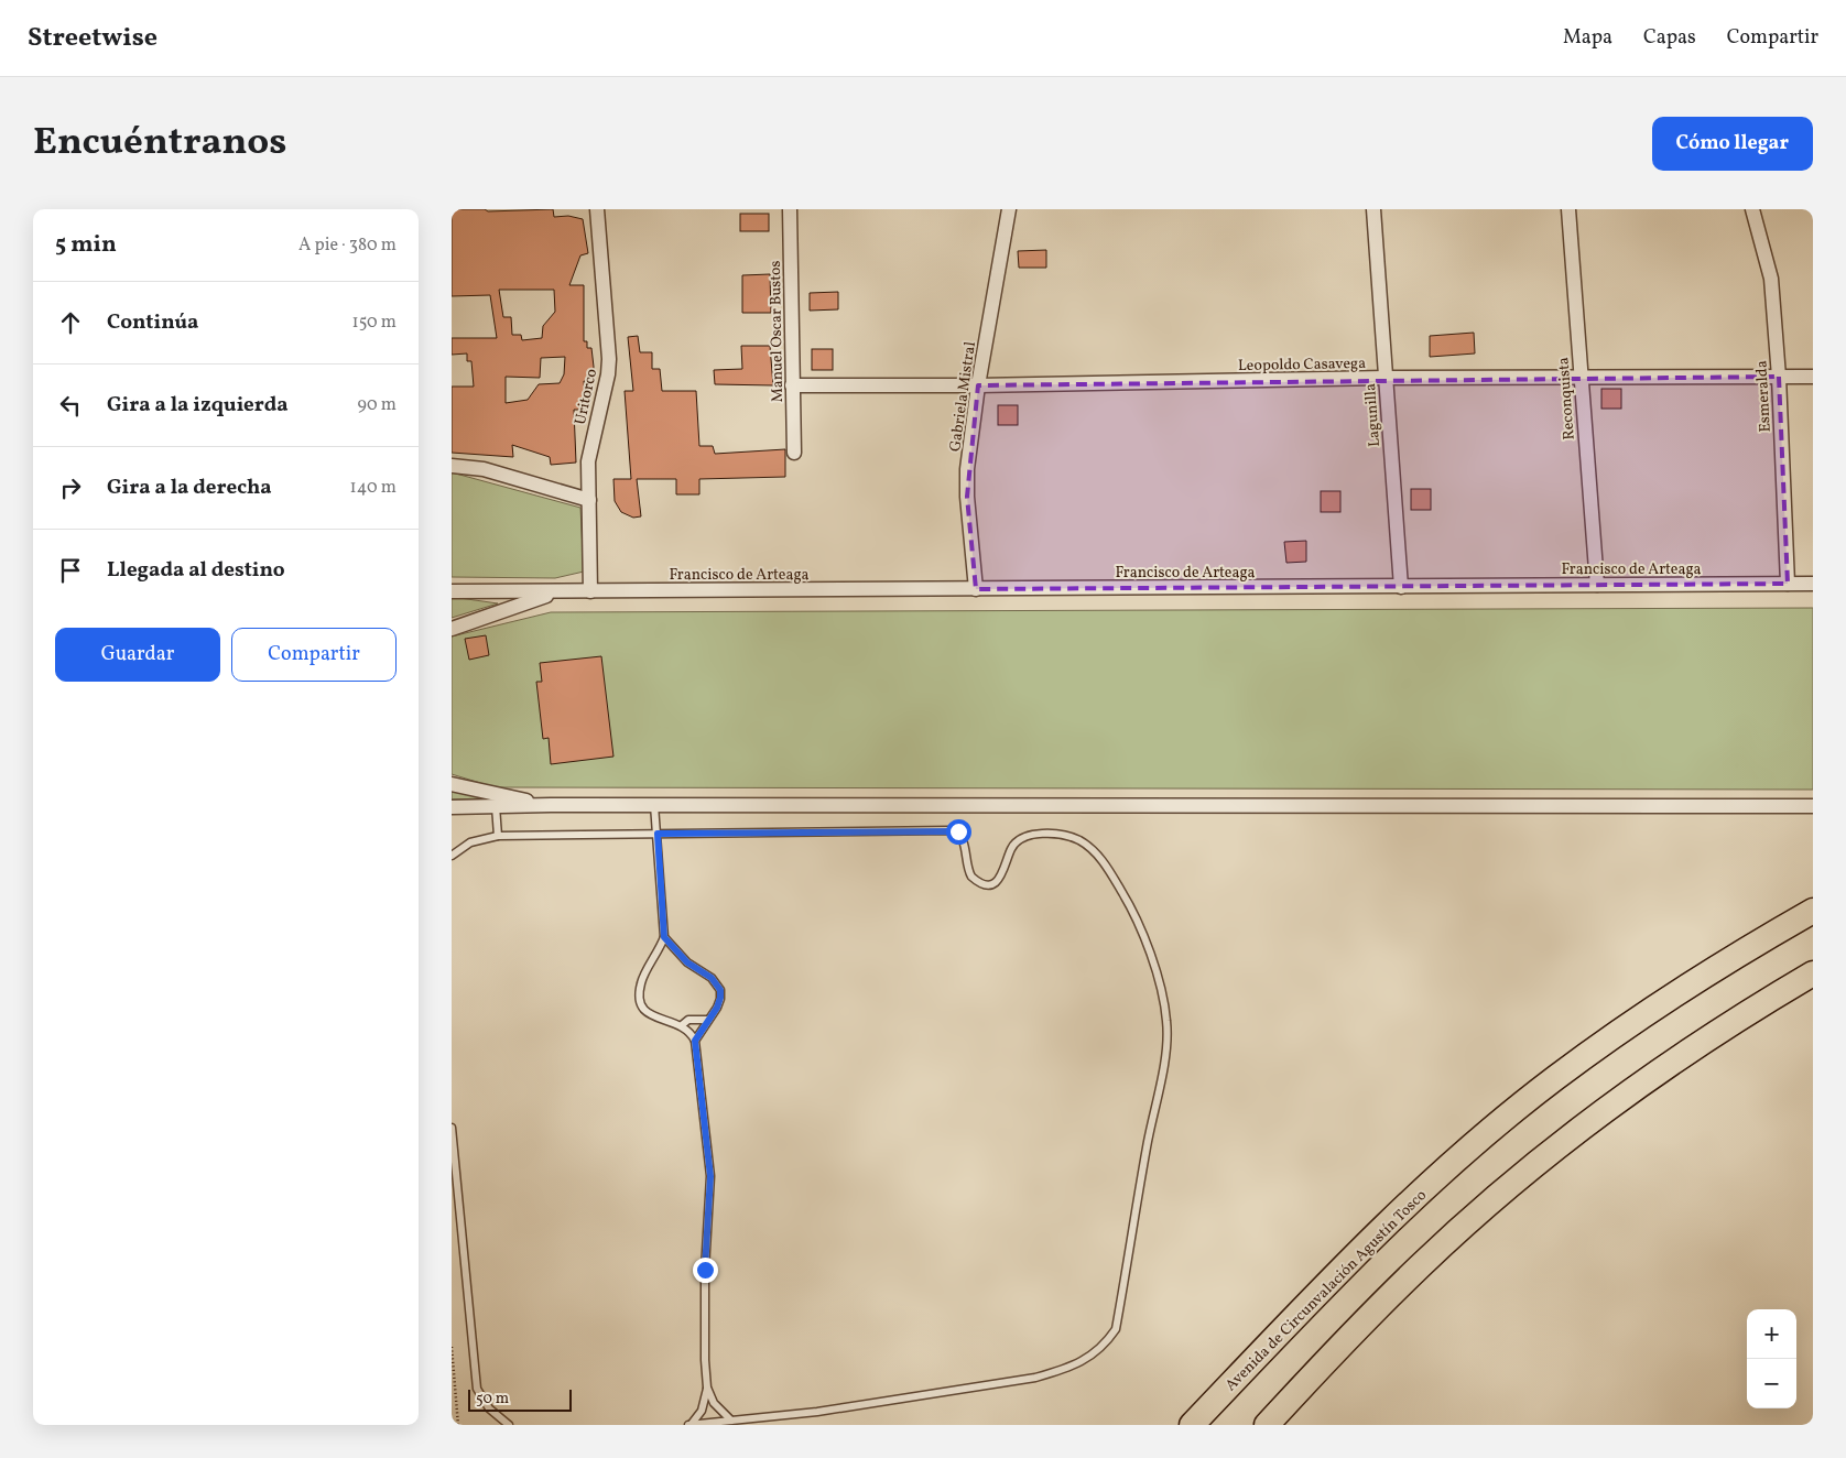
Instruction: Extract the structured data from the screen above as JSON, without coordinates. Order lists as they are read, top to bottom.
{
  "streets": {
    "highway": ["Avenida de Circunvalación Agustín Tosco"],
    "street": [
      "Manuel Oscar Bustos",
      "Leopoldo Casavega",
      "Uritorco",
      "Gabriela Mistral",
      "Esmeralda",
      "Reconquista",
      "Lagunilla",
      "Francisco de Arteaga"
    ]
  },
  "crossings": [
    ["Manuel Oscar Bustos", "Leopoldo Casavega"],
    ["Leopoldo Casavega", "Gabriela Mistral"],
    ["Leopoldo Casavega", "Esmeralda"],
    ["Leopoldo Casavega", "Reconquista"],
    ["Leopoldo Casavega", "Lagunilla"],
    ["Uritorco", "Francisco de Arteaga"],
    ["Gabriela Mistral", "Francisco de Arteaga"],
    ["Esmeralda", "Francisco de Arteaga"],
    ["Reconquista", "Francisco de Arteaga"],
    ["Lagunilla", "Francisco de Arteaga"]
  ],
  "scale_bar": "50 m",
  "page": {
    "header": "Streetwise",
    "nav": ["Mapa", "Capas", "Compartir"],
    "title": "Encuéntranos",
    "buttons": [
      "Cómo llegar",
      ["Guardar", "Compartir"]
    ],
    "heading": ["5 min", "A pie · 380 m"],
    "list": [
      ["Continúa", "150 m"],
      ["Gira a la izquierda", "90 m"],
      ["Gira a la derecha", "140 m"],
      "Llegada al destino"
    ],
    "map_buttons": ["+", "−"],
    "scale": "50 m"
  }
}
